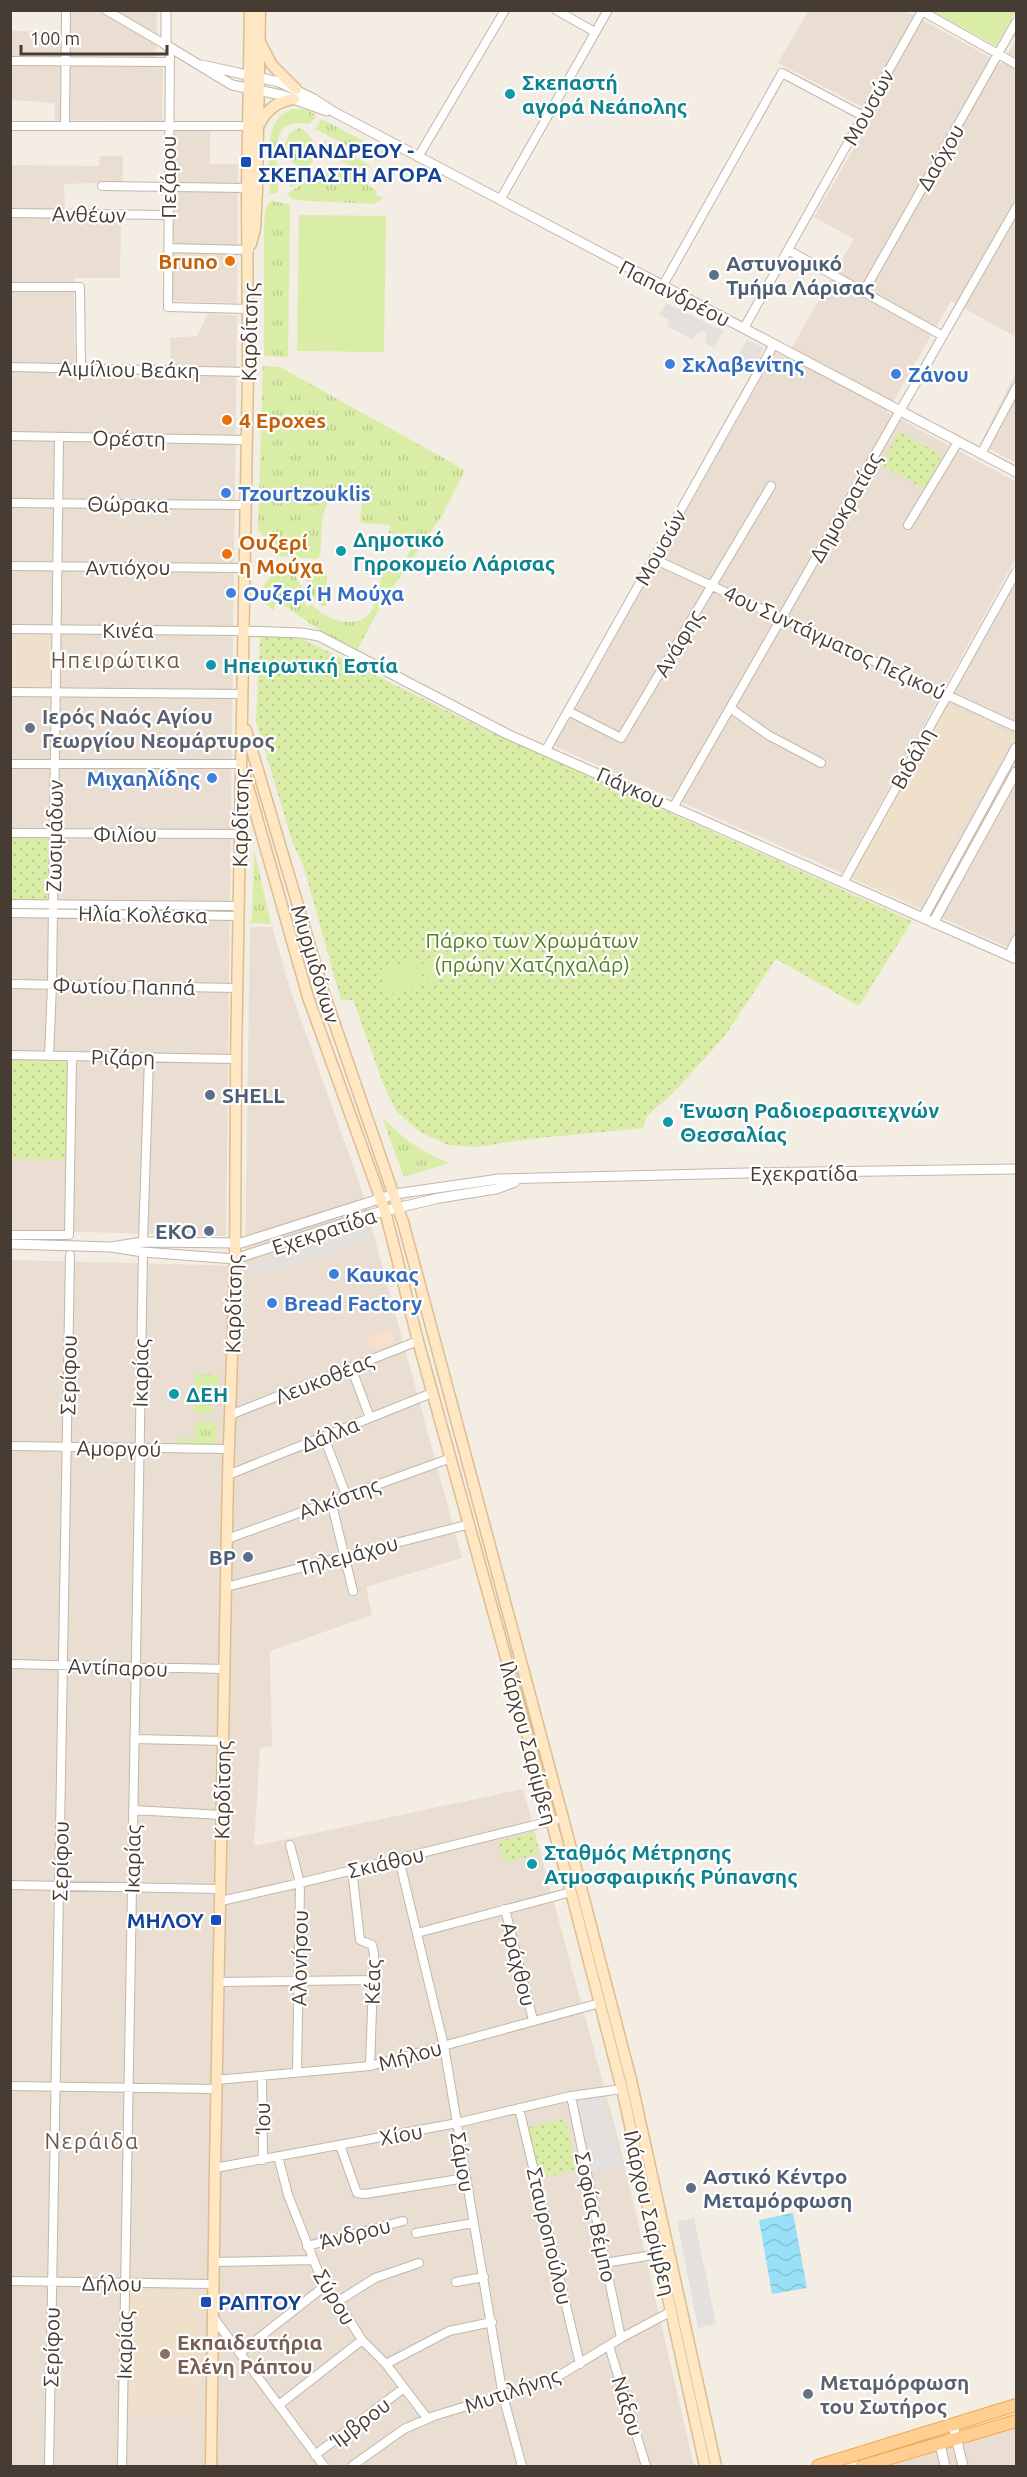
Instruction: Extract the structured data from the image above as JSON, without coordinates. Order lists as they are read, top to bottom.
{
  "streets": {
    "main road": ["Καρδίτσης", "Μυρμιδόνων", "Ιλάρχου Σαρίμβεη"],
    "street": [
      "Μουσών",
      "Δαόχου",
      "Πεζάρου",
      "Ανθέων",
      "Παπανδρέου",
      "Αιμίλιου Βεάκη",
      "Ορέστη",
      "Θώρακα",
      "Δημοκρατίας",
      "Αντιόχου",
      "Κινέα",
      "4ου Συντάγματος Πεζικού",
      "Ανάφης",
      "Βιδάλη",
      "Γιάγκου",
      "Φιλίου",
      "Ζωσιμάδων",
      "Ηλία Κολέσκα",
      "Φωτίου Παππά",
      "Ριζάρη",
      "Εχεκρατίδα",
      "Ικαρίας",
      "Σερίφου",
      "Λευκοθέας",
      "Δάλλα",
      "Αμοργού",
      "Αλκίστης",
      "Τηλεμάχου",
      "Αντίπαρου",
      "Σκιάθου",
      "Αλονήσου",
      "Αράχθου",
      "Κέας",
      "Μήλου",
      "Ίου",
      "Χίου",
      "Σάμου",
      "Σοφίας Βέμπο",
      "Άνδρου",
      "Σταυροπούλου",
      "Δήλου",
      "Σύρου",
      "Μυτιλήνης",
      "Νάξου",
      "Ίμβρου"
    ]
  },
  "crossings": [
    ["Μουσών", "Παπανδρέου"],
    ["Μουσών", "4ου Συντάγματος Πεζικού"],
    ["Μουσών", "Ανάφης"],
    ["Μουσών", "Γιάγκου"],
    ["Πεζάρου", "Ανθέων"],
    ["Πεζάρου", "Καρδίτσης"],
    ["Παπανδρέου", "Δημοκρατίας"],
    ["Καρδίτσης", "Αιμίλιου Βεάκη"],
    ["Καρδίτσης", "Ορέστη"],
    ["Καρδίτσης", "Θώρακα"],
    ["Καρδίτσης", "Αντιόχου"],
    ["Καρδίτσης", "Κινέα"],
    ["Καρδίτσης", "Γιάγκου"],
    ["Καρδίτσης", "Φιλίου"],
    ["Καρδίτσης", "Ηλία Κολέσκα"],
    ["Καρδίτσης", "Μυρμιδόνων"],
    ["Καρδίτσης", "Φωτίου Παππά"],
    ["Καρδίτσης", "Ριζάρη"],
    ["Καρδίτσης", "Εχεκρατίδα"],
    ["Καρδίτσης", "Λευκοθέας"],
    ["Καρδίτσης", "Δάλλα"],
    ["Καρδίτσης", "Αμοργού"],
    ["Καρδίτσης", "Αλκίστης"],
    ["Καρδίτσης", "Τηλεμάχου"],
    ["Καρδίτσης", "Αντίπαρου"],
    ["Καρδίτσης", "Σκιάθου"],
    ["Καρδίτσης", "Μήλου"],
    ["Καρδίτσης", "Χίου"],
    ["Καρδίτσης", "Δήλου"],
    ["Ορέστη", "Ζωσιμάδων"],
    ["Θώρακα", "Ζωσιμάδων"],
    ["Δημοκρατίας", "4ου Συντάγματος Πεζικού"],
    ["Δημοκρατίας", "Γιάγκου"],
    ["Αντιόχου", "Ζωσιμάδων"],
    ["Κινέα", "Γιάγκου"],
    ["Κινέα", "Ζωσιμάδων"],
    ["4ου Συντάγματος Πεζικού", "Ανάφης"],
    ["4ου Συντάγματος Πεζικού", "Βιδάλη"],
    ["Βιδάλη", "Γιάγκου"],
    ["Φιλίου", "Ζωσιμάδων"],
    ["Ζωσιμάδων", "Ηλία Κολέσκα"],
    ["Ζωσιμάδων", "Φωτίου Παππά"],
    ["Ζωσιμάδων", "Ριζάρη"],
    ["Μυρμιδόνων", "Εχεκρατίδα"],
    ["Μυρμιδόνων", "Ιλάρχου Σαρίμβεη"],
    ["Ριζάρη", "Ικαρίας"],
    ["Εχεκρατίδα", "Ικαρίας"],
    ["Εχεκρατίδα", "Ιλάρχου Σαρίμβεη"],
    ["Ικαρίας", "Αμοργού"],
    ["Ικαρίας", "Αντίπαρου"],
    ["Ικαρίας", "Σκιάθου"],
    ["Ικαρίας", "Μήλου"],
    ["Ικαρίας", "Δήλου"],
    ["Σερίφου", "Αμοργού"],
    ["Σερίφου", "Αντίπαρου"],
    ["Σερίφου", "Σκιάθου"],
    ["Σερίφου", "Μήλου"],
    ["Σερίφου", "Δήλου"],
    ["Λευκοθέας", "Ιλάρχου Σαρίμβεη"],
    ["Δάλλα", "Ιλάρχου Σαρίμβεη"],
    ["Αλκίστης", "Ιλάρχου Σαρίμβεη"],
    ["Τηλεμάχου", "Ιλάρχου Σαρίμβεη"],
    ["Ιλάρχου Σαρίμβεη", "Σκιάθου"],
    ["Ιλάρχου Σαρίμβεη", "Μήλου"],
    ["Ιλάρχου Σαρίμβεη", "Χίου"],
    ["Ιλάρχου Σαρίμβεη", "Μυτιλήνης"],
    ["Σκιάθου", "Αλονήσου"],
    ["Σκιάθου", "Κέας"],
    ["Σκιάθου", "Σάμου"],
    ["Αλονήσου", "Μήλου"],
    ["Αράχθου", "Μήλου"],
    ["Κέας", "Μήλου"],
    ["Μήλου", "Ίου"],
    ["Μήλου", "Σάμου"],
    ["Ίου", "Χίου"],
    ["Χίου", "Σάμου"],
    ["Χίου", "Σοφίας Βέμπο"],
    ["Χίου", "Σταυροπούλου"],
    ["Χίου", "Σύρου"],
    ["Σάμου", "Άνδρου"],
    ["Σάμου", "Μυτιλήνης"],
    ["Σοφίας Βέμπο", "Μυτιλήνης"],
    ["Άνδρου", "Σύρου"],
    ["Σταυροπούλου", "Μυτιλήνης"],
    ["Σύρου", "Μυτιλήνης"],
    ["Σύρου", "Ίμβρου"],
    ["Μυτιλήνης", "Νάξου"]
  ],
  "districts": ["Ηπειρώτικα", "Νεράιδα"],
  "parks": ["Πάρκο των Χρωμάτων (πρώην Χατζηχαλάρ)"],
  "places": {
    "other": [
      "Σκεπαστή αγορά Νεάπολης",
      "Bruno",
      "Αστυνομικό Τμήμα Λάρισας",
      "Σκλαβενίτης",
      "Ζάνου",
      "4 Epoxes",
      "Tzourtzouklis",
      "Δημοτικό Γηροκομείο Λάρισας",
      "Ουζερί η Μούχα",
      "Ουζερί Η Μούχα",
      "Ηπειρωτική Εστία",
      "Ιερός Ναός Αγίου Γεωργίου Νεομάρτυρος",
      "Μιχαηλίδης",
      "SHELL",
      "Ένωση Ραδιοερασιτεχνών Θεσσαλίας",
      "EKO",
      "Καυκας",
      "Bread Factory",
      "ΔΕΗ",
      "BP",
      "Σταθμός Μέτρησης Ατμοσφαιρικής Ρύπανσης",
      "Αστικό Κέντρο Μεταμόρφωση",
      "Εκπαιδευτήρια Ελένη Ράπτου",
      "Μεταμόρφωση του Σωτήρος"
    ],
    "transit": ["ΠΑΠΑΝΔΡΕΟΥ - ΣΚΕΠΑΣΤΗ ΑΓΟΡΑ", "ΜΗΛΟΥ", "ΡΑΠΤΟΥ"]
  },
  "scale_bar": "100 m"
}
